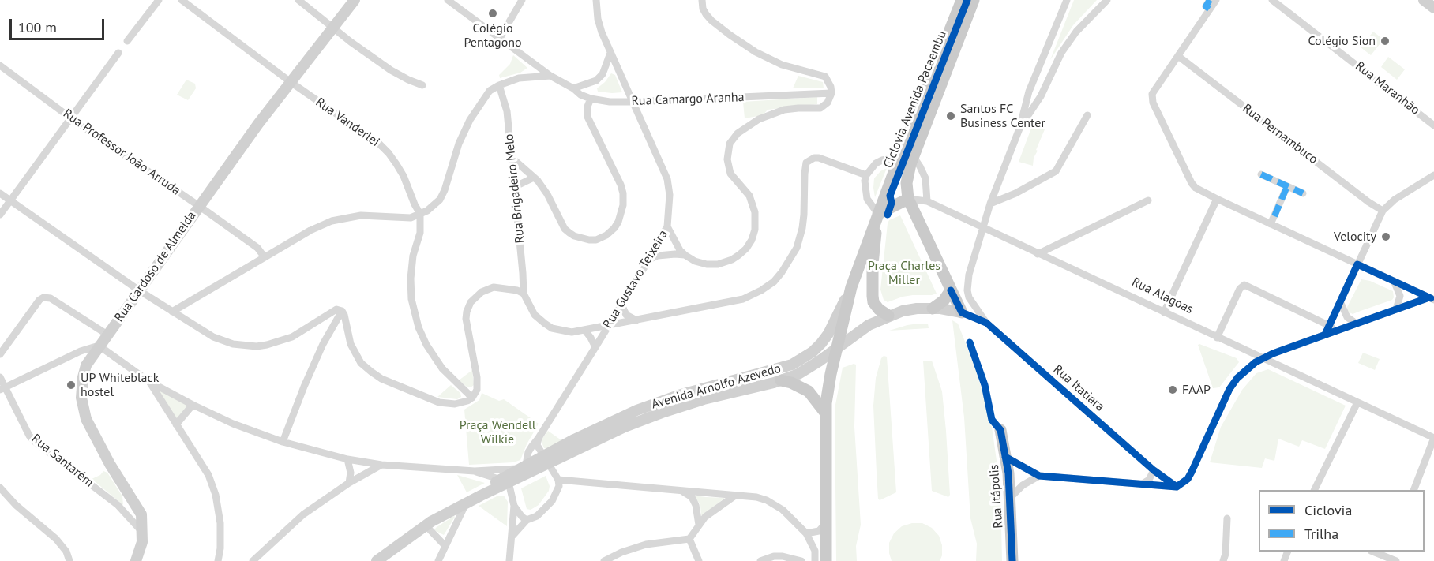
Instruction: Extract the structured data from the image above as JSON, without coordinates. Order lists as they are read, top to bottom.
{
  "streets": {
    "main road": ["Rua Cardoso de Almeida", "Avenida Arnolfo Azevedo", "Rua Itápolis"],
    "street": [
      "Rua Maranhão",
      "Rua Camargo Aranha",
      "Rua Vanderlei",
      "Rua Pernambuco",
      "Rua Professor João Arruda",
      "Rua Brigadeiro Melo",
      "Rua Gustavo Teixeira",
      "Rua Alagoas",
      "Rua Itatiara",
      "Rua Santarém"
    ],
    "cycle path": ["Ciclovia Avenida Pacaembu"]
  },
  "crossings": [
    ["Rua Camargo Aranha", "Rua Gustavo Teixeira"],
    ["Rua Vanderlei", "Rua Cardoso de Almeida"],
    ["Rua Professor João Arruda", "Rua Cardoso de Almeida"],
    ["Rua Cardoso de Almeida", "Rua Santarém"],
    ["Rua Gustavo Teixeira", "Avenida Arnolfo Azevedo"]
  ],
  "parks": ["Praça Charles Miller", "Praça Wendell Wilkie"],
  "places": [
    "Colégio Pentagono",
    "Colégio Sion",
    "Santos FC Business Center",
    "Velocity",
    "UP Whiteblack hostel",
    "FAAP"
  ],
  "legend": ["Ciclovia", "Trilha"],
  "scale_bar": "100 m"
}
